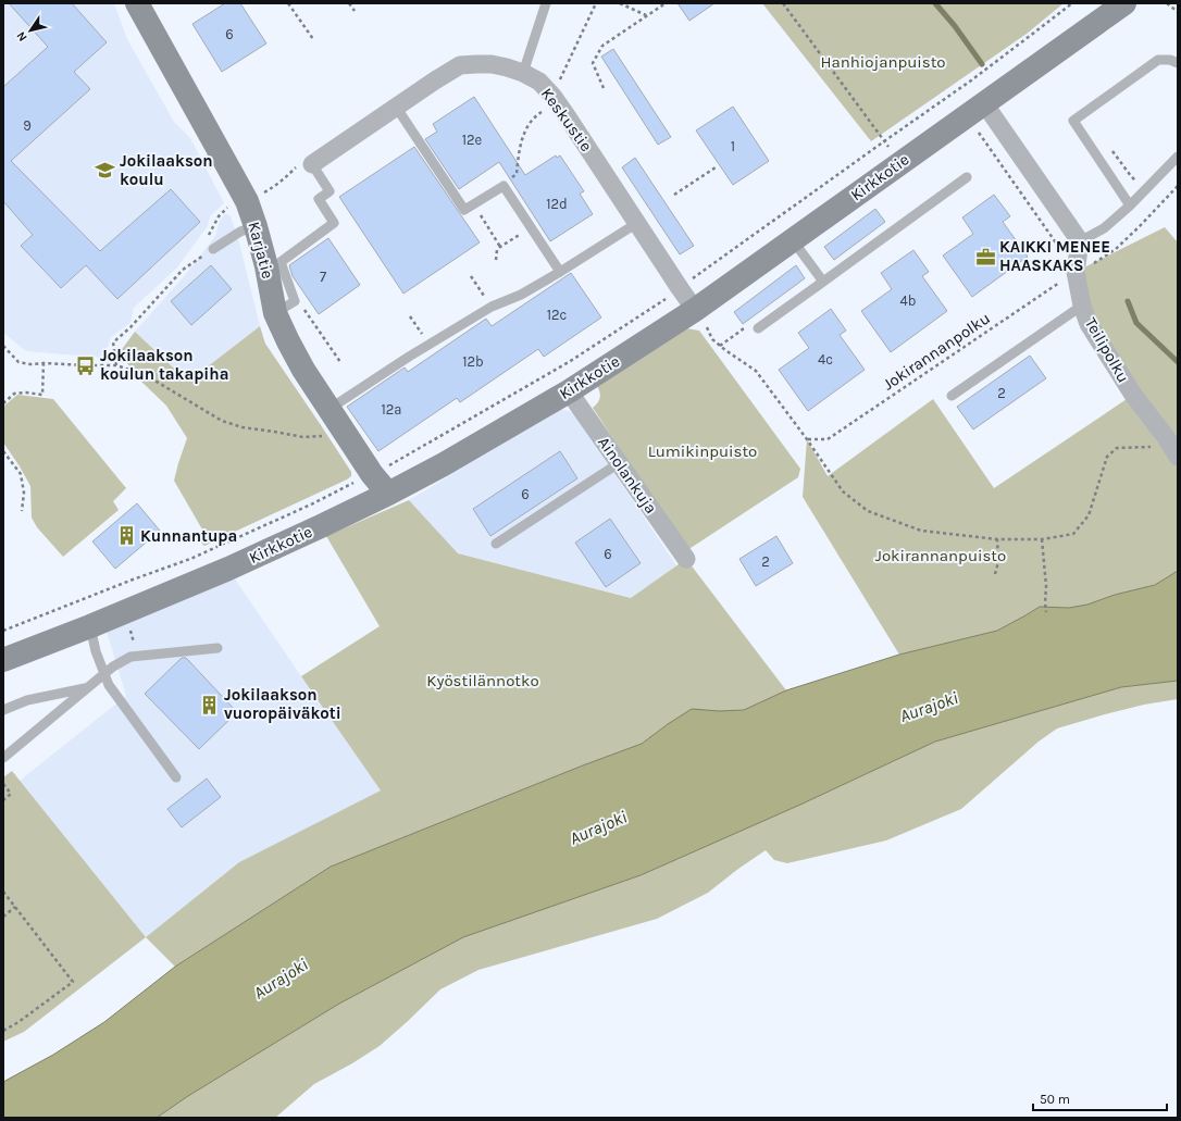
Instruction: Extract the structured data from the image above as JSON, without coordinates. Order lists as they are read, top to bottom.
{
  "streets": {
    "street": [
      "Keskustie",
      "Kirkkotie",
      "Karjatie",
      "Teilipolku",
      "Ainolankuja"
    ],
    "path": ["Jokirannanpolku"]
  },
  "crossings": [
    ["Keskustie", "Kirkkotie"],
    ["Kirkkotie", "Karjatie"],
    ["Kirkkotie", "Ainolankuja"],
    ["Teilipolku", "Jokirannanpolku"]
  ],
  "water": ["Aurajoki"],
  "parks": [
    "Hanhiojanpuisto",
    "Lumikinpuisto",
    "Jokirannanpuisto",
    "Kyöstilännotko"
  ],
  "places": {
    "school or university": ["Jokilaakson koulu"],
    "office": ["KAIKKI MENEE HAASKAKS"],
    "bus stop": ["Jokilaakson koulun takapiha"],
    "building": ["Kunnantupa", "Jokilaakson vuoropäiväkoti"]
  },
  "house_numbers": [
    "6",
    "9",
    "12e",
    "1",
    "12d",
    "7",
    "4b",
    "12c",
    "4c",
    "12b",
    "2",
    "12a",
    "6",
    "6",
    "2"
  ],
  "scale_bar": "50 m",
  "north": "bottom left"
}
